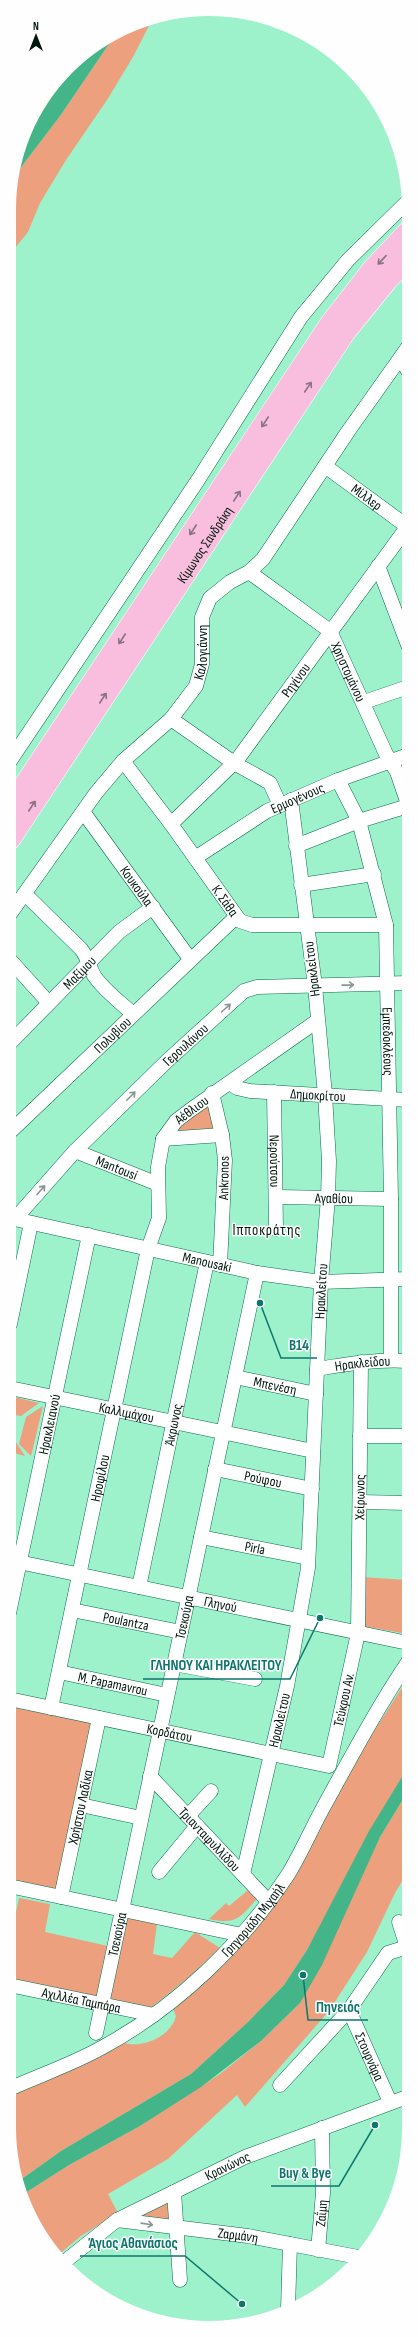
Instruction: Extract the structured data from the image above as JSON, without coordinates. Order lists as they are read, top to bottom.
{
  "streets": {
    "highway": ["Κίμωνος Σανδράκη"],
    "street": [
      "Μίλλερ",
      "Καλογιάννη",
      "Χρηστομάνου",
      "Ρηγίνου",
      "Ερμογένους",
      "Κουκούλα",
      "Κ. Σάθα",
      "Ηρακλείτου",
      "Μαξίμου",
      "Πολυβίου",
      "Εμπεδοκλέους",
      "Γερουλάνου",
      "Δημοκρίτου",
      "Αέθλιου",
      "Νερούτσου",
      "Mantousi",
      "Ankronos",
      "Αγαθίου",
      "Manousaki",
      "Ηρακλείδου",
      "Μπενέση",
      "Καλλιμάχου",
      "Ηρακλειανού",
      "Άκρωνος",
      "Ηροφίλου",
      "Ρούφου",
      "Χείρωνος",
      "Pirla",
      "Γληνού",
      "Τσεκούρα",
      "Poulantza",
      "M. Papamavrou",
      "Τεύκρου Αν.",
      "Κορδάτου",
      "Χρήστου Λαδίκα",
      "Τριανταφυλλίδου",
      "Γρηγοριάδη Μιχαήλ",
      "Αχιλλέα Ταμπάρα",
      "Στουρνάρα",
      "Κρανώνος",
      "Ζαΐμη",
      "Ζαρμάνη"
    ]
  },
  "crossings": [
    ["Μίλλερ", "Καλογιάννη"],
    ["Καλογιάννη", "Χρηστομάνου"],
    ["Καλογιάννη", "Κουκούλα"],
    ["Καλογιάννη", "Κ. Σάθα"],
    ["Καλογιάννη", "Ηρακλείτου"],
    ["Χρηστομάνου", "Ρηγίνου"],
    ["Χρηστομάνου", "Ερμογένους"],
    ["Ρηγίνου", "Κ. Σάθα"],
    ["Ρηγίνου", "Ηρακλείτου"],
    ["Ερμογένους", "Κ. Σάθα"],
    ["Ερμογένους", "Ηρακλείτου"],
    ["Ερμογένους", "Εμπεδοκλέους"],
    ["Κουκούλα", "Μαξίμου"],
    ["Κουκούλα", "Πολυβίου"],
    ["Κ. Σάθα", "Ηρακλείτου"],
    ["Κ. Σάθα", "Πολυβίου"],
    ["Κ. Σάθα", "Εμπεδοκλέους"],
    ["Ηρακλείτου", "Γερουλάνου"],
    ["Ηρακλείτου", "Δημοκρίτου"],
    ["Ηρακλείτου", "Αέθλιου"],
    ["Ηρακλείτου", "Αγαθίου"],
    ["Ηρακλείτου", "Manousaki"],
    ["Ηρακλείτου", "Ηρακλείδου"],
    ["Ηρακλείτου", "Μπενέση"],
    ["Ηρακλείτου", "Καλλιμάχου"],
    ["Ηρακλείτου", "Ρούφου"],
    ["Ηρακλείτου", "Pirla"],
    ["Ηρακλείτου", "Γληνού"],
    ["Ηρακλείτου", "Κορδάτου"],
    ["Ηρακλείτου", "Τριανταφυλλίδου"],
    ["Εμπεδοκλέους", "Γερουλάνου"],
    ["Εμπεδοκλέους", "Δημοκρίτου"],
    ["Εμπεδοκλέους", "Αγαθίου"],
    ["Εμπεδοκλέους", "Manousaki"],
    ["Εμπεδοκλέους", "Ηρακλείδου"],
    ["Γερουλάνου", "Mantousi"],
    ["Δημοκρίτου", "Αέθλιου"],
    ["Δημοκρίτου", "Νερούτσου"],
    ["Αέθλιου", "Mantousi"],
    ["Αέθλιου", "Ankronos"],
    ["Αέθλιου", "Manousaki"],
    ["Αέθλιου", "Ηροφίλου"],
    ["Νερούτσου", "Αγαθίου"],
    ["Ankronos", "Manousaki"],
    ["Ankronos", "Άκρωνος"],
    ["Manousaki", "Ηρακλειανού"],
    ["Manousaki", "Άκρωνος"],
    ["Manousaki", "Ηροφίλου"],
    ["Manousaki", "Τσεκούρα"],
    ["Ηρακλείδου", "Χείρωνος"],
    ["Μπενέση", "Τσεκούρα"],
    ["Καλλιμάχου", "Ηρακλειανού"],
    ["Καλλιμάχου", "Άκρωνος"],
    ["Καλλιμάχου", "Ηροφίλου"],
    ["Καλλιμάχου", "Τσεκούρα"],
    ["Άκρωνος", "Γληνού"],
    ["Ηροφίλου", "Γληνού"],
    ["Ηροφίλου", "Poulantza"],
    ["Ηροφίλου", "M. Papamavrou"],
    ["Ηροφίλου", "Κορδάτου"],
    ["Ρούφου", "Τσεκούρα"],
    ["Χείρωνος", "Γληνού"],
    ["Χείρωνος", "Τεύκρου Αν."],
    ["Pirla", "Τσεκούρα"],
    ["Γληνού", "Τσεκούρα"],
    ["Γληνού", "Τεύκρου Αν."],
    ["Τσεκούρα", "Poulantza"],
    ["Τσεκούρα", "M. Papamavrou"],
    ["Τσεκούρα", "Κορδάτου"],
    ["Τσεκούρα", "Τριανταφυλλίδου"],
    ["Τσεκούρα", "Αχιλλέα Ταμπάρα"],
    ["Τεύκρου Αν.", "Κορδάτου"],
    ["Κορδάτου", "Χρήστου Λαδίκα"],
    ["Τριανταφυλλίδου", "Γρηγοριάδη Μιχαήλ"],
    ["Γρηγοριάδη Μιχαήλ", "Αχιλλέα Ταμπάρα"],
    ["Στουρνάρα", "Κρανώνος"],
    ["Κρανώνος", "Ζαΐμη"],
    ["Κρανώνος", "Ζαρμάνη"],
    ["Ζαΐμη", "Ζαρμάνη"]
  ],
  "one_way": ["Γερουλάνου"],
  "districts": ["Ιπποκράτης"],
  "places": [
    "Β14",
    "ΓΛΗΝΟΥ ΚΑΙ ΗΡΑΚΛΕΙΤΟΥ",
    "Πηνειός",
    "Buy & Bye",
    "Άγιος Αθανάσιος"
  ],
  "north": "top"
}
